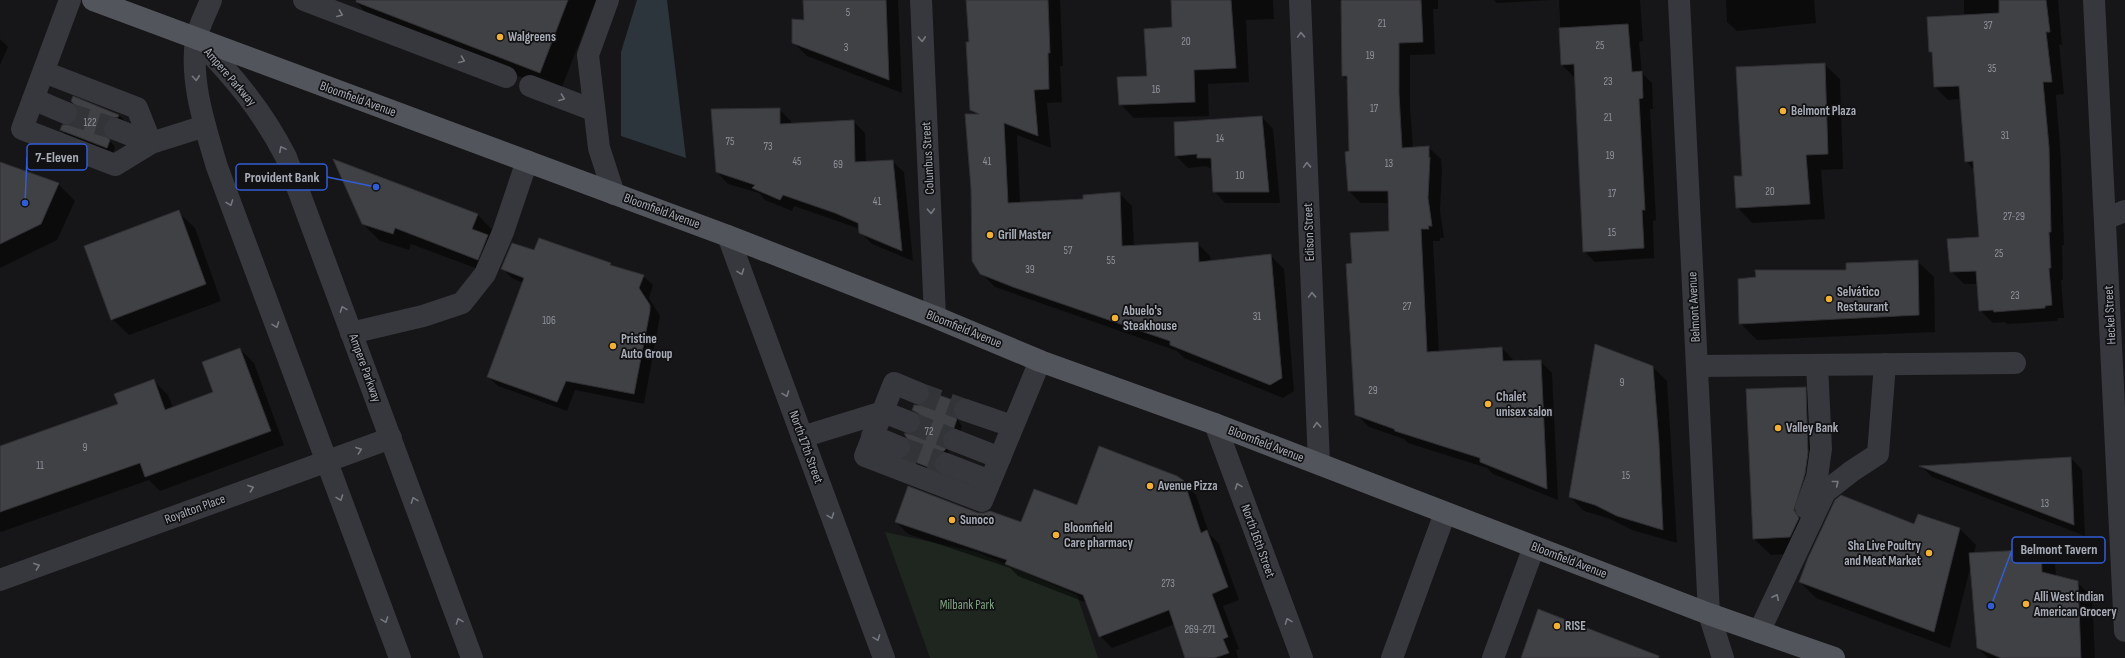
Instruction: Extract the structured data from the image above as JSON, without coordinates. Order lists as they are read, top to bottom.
{
  "streets": {
    "main road": ["Bloomfield Avenue"],
    "street": [
      "Ampere Parkway",
      "Columbus Street",
      "Edison Street",
      "Belmont Avenue",
      "Heckel Street",
      "North 17th Street",
      "Royalton Place",
      "North 16th Street"
    ]
  },
  "crossings": [
    ["Ampere Parkway", "Bloomfield Avenue"],
    ["Ampere Parkway", "Royalton Place"],
    ["Bloomfield Avenue", "Columbus Street"],
    ["Bloomfield Avenue", "Edison Street"],
    ["Bloomfield Avenue", "Belmont Avenue"],
    ["Bloomfield Avenue", "North 17th Street"],
    ["Bloomfield Avenue", "North 16th Street"]
  ],
  "one_way": [
    "Columbus Street",
    "Edison Street",
    "North 17th Street",
    "Royalton Place",
    "North 16th Street"
  ],
  "parks": ["Milbank Park"],
  "places": [
    "Walgreens",
    "Belmont Plaza",
    "Provident Bank",
    "7-Eleven",
    "Grill Master",
    "Selvático Restaurant",
    "Abuelo's Steakhouse",
    "Pristine Auto Group",
    "Chalet unisex salon",
    "Valley Bank",
    "Avenue Pizza",
    "Sunoco",
    "Bloomfield Care pharmacy",
    "Sha Live Poultry and Meat Market",
    "Alli West Indian American Grocery",
    "Belmont Tavern",
    "RISE"
  ],
  "house_numbers": [
    "5",
    "21",
    "37",
    "20",
    "25",
    "3",
    "19",
    "35",
    "23",
    "16",
    "17",
    "21",
    "122",
    "31",
    "14",
    "75",
    "73",
    "19",
    "45",
    "41",
    "13",
    "69",
    "10",
    "20",
    "17",
    "41",
    "27-29",
    "15",
    "57",
    "25",
    "55",
    "39",
    "23",
    "27",
    "31",
    "106",
    "9",
    "29",
    "72",
    "9",
    "11",
    "15",
    "13",
    "273",
    "269-271"
  ]
}
